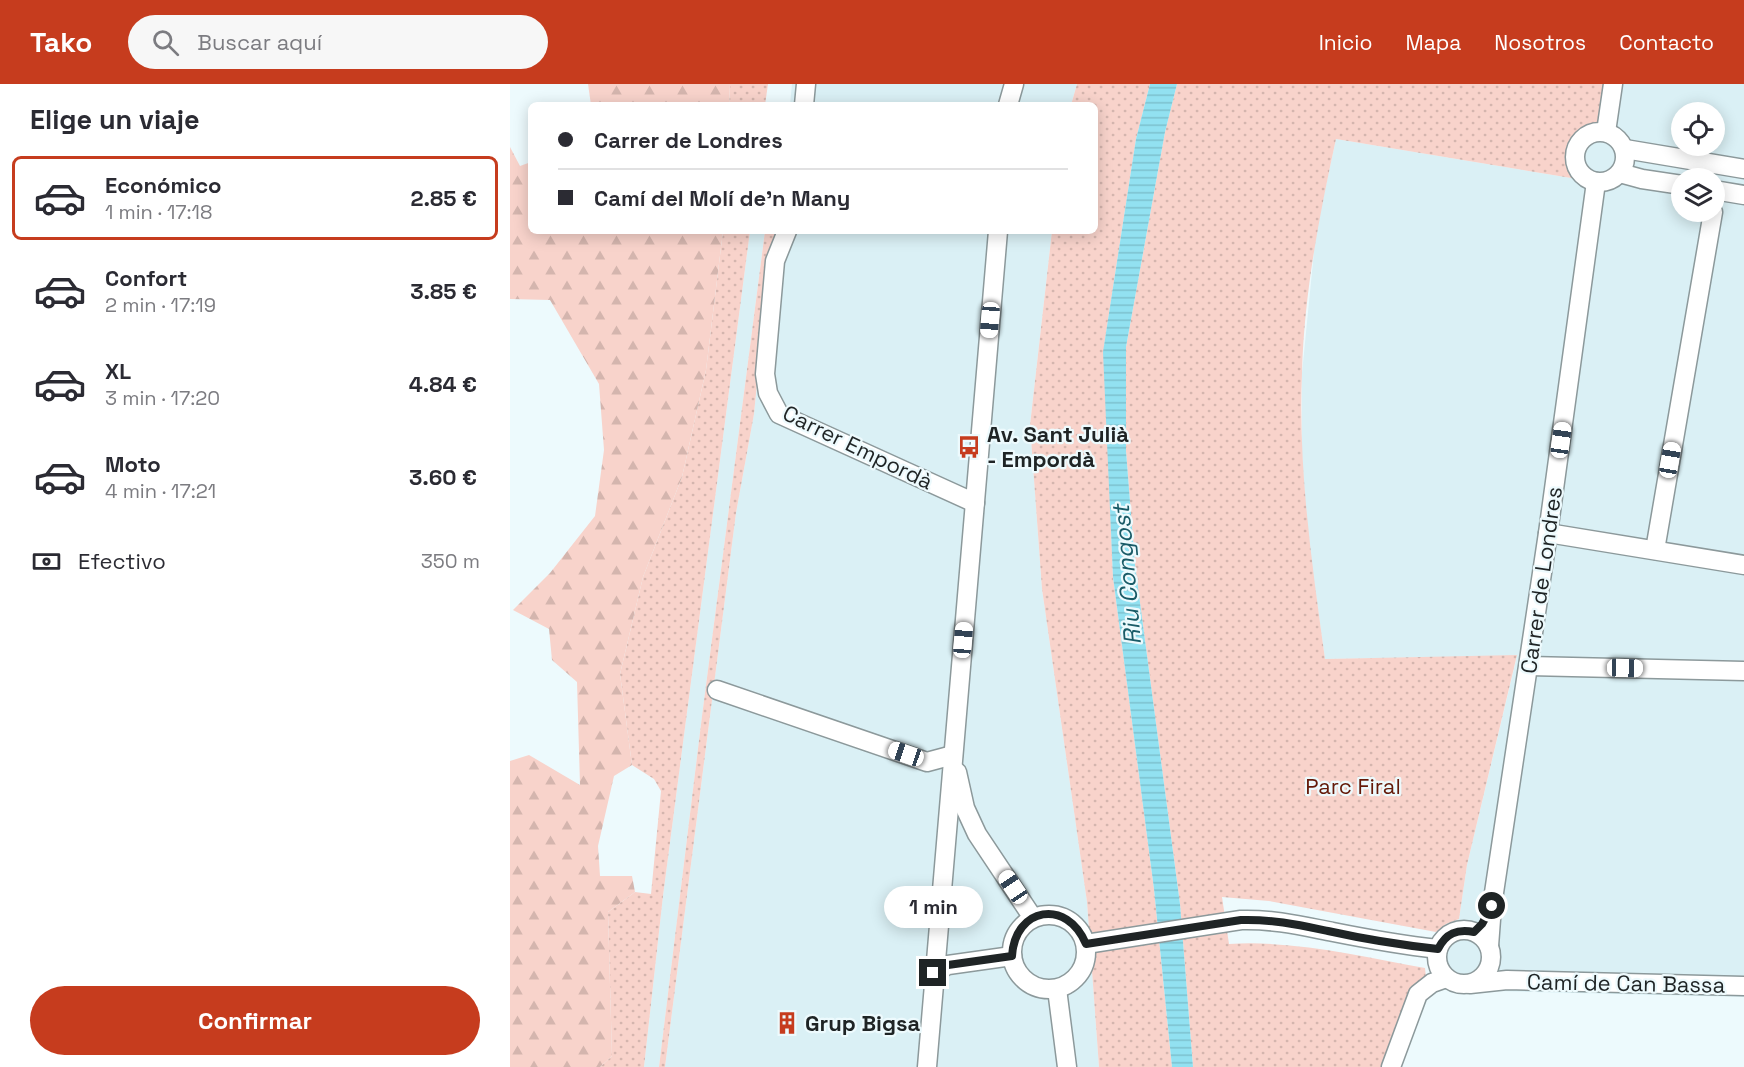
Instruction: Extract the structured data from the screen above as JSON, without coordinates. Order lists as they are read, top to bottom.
{
  "streets": {
    "street": ["Carrer Empordà", "Carrer de Londres", "Camí de Can Bassa"]
  },
  "crossings": [
    ["Carrer de Londres", "Camí de Can Bassa"]
  ],
  "water": ["Riu Congost"],
  "parks": ["Parc Firal"],
  "places": {
    "bus stop": ["Av. Sant Julià - Empordà"],
    "building": ["Grup Bigsa"]
  },
  "page": {
    "header": "Tako",
    "search": "Buscar aquí",
    "nav": [
      "Inicio",
      "Mapa",
      "Nosotros",
      "Contacto"
    ],
    "heading": "Elige un viaje",
    "banner": ["Carrer de Londres", "Camí del Molí de'n Many"],
    "list": [
      {
        "name": "Económico",
        "note": "1 min · 17:18",
        "value": "2.85 €"
      },
      {
        "name": "Confort",
        "note": "2 min · 17:19",
        "value": "3.85 €"
      },
      {
        "name": "XL",
        "note": "3 min · 17:20",
        "value": "4.84 €"
      },
      {
        "name": "Moto",
        "note": "4 min · 17:21",
        "value": "3.60 €"
      }
    ],
    "pay": ["Efectivo", "350 m"],
    "bubble": "1 min",
    "buttons": "Confirmar"
  }
}
